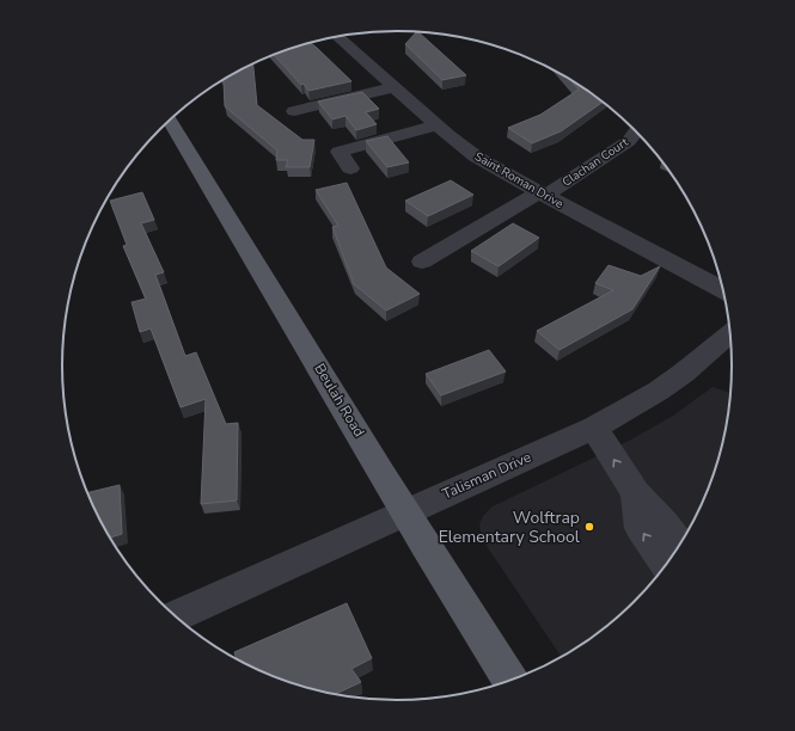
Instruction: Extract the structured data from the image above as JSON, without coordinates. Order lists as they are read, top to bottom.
{
  "streets": {
    "main road": ["Beulah Road"],
    "street": ["Clachan Court", "Saint Roman Drive", "Talisman Drive"]
  },
  "crossings": [
    ["Clachan Court", "Saint Roman Drive"],
    ["Beulah Road", "Talisman Drive"]
  ],
  "places": ["Wolftrap Elementary School"]
}
